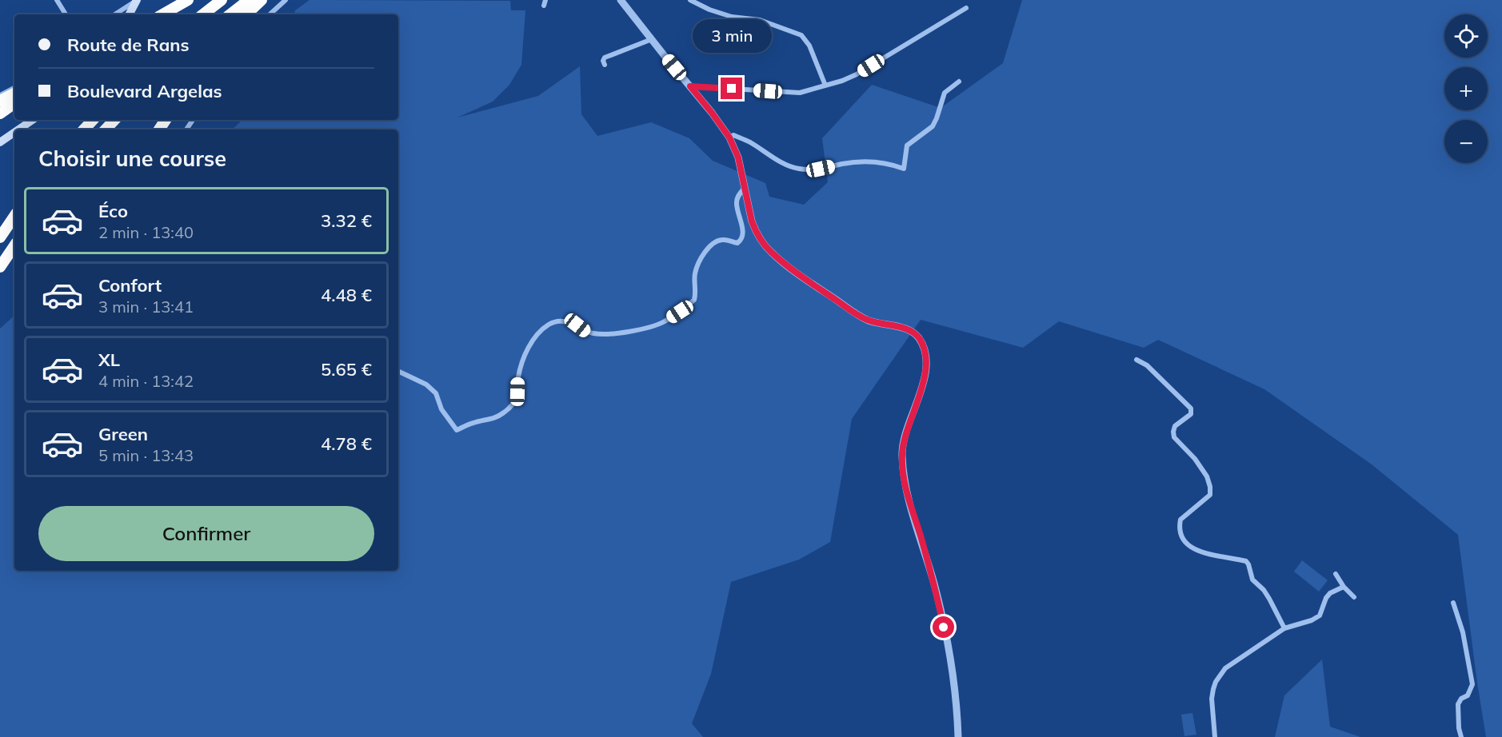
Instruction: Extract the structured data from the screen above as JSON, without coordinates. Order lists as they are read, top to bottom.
{
  "page": {
    "map_buttons": ["+", "−"],
    "banner": ["Route de Rans", "Boulevard Argelas"],
    "bubble": "3 min",
    "heading": "Choisir une course",
    "list": [
      {
        "name": "Éco",
        "note": "2 min · 13:40",
        "value": "3.32 €"
      },
      {
        "name": "Confort",
        "note": "3 min · 13:41",
        "value": "4.48 €"
      },
      {
        "name": "XL",
        "note": "4 min · 13:42",
        "value": "5.65 €"
      },
      {
        "name": "Green",
        "note": "5 min · 13:43",
        "value": "4.78 €"
      }
    ],
    "buttons": "Confirmer"
  }
}
